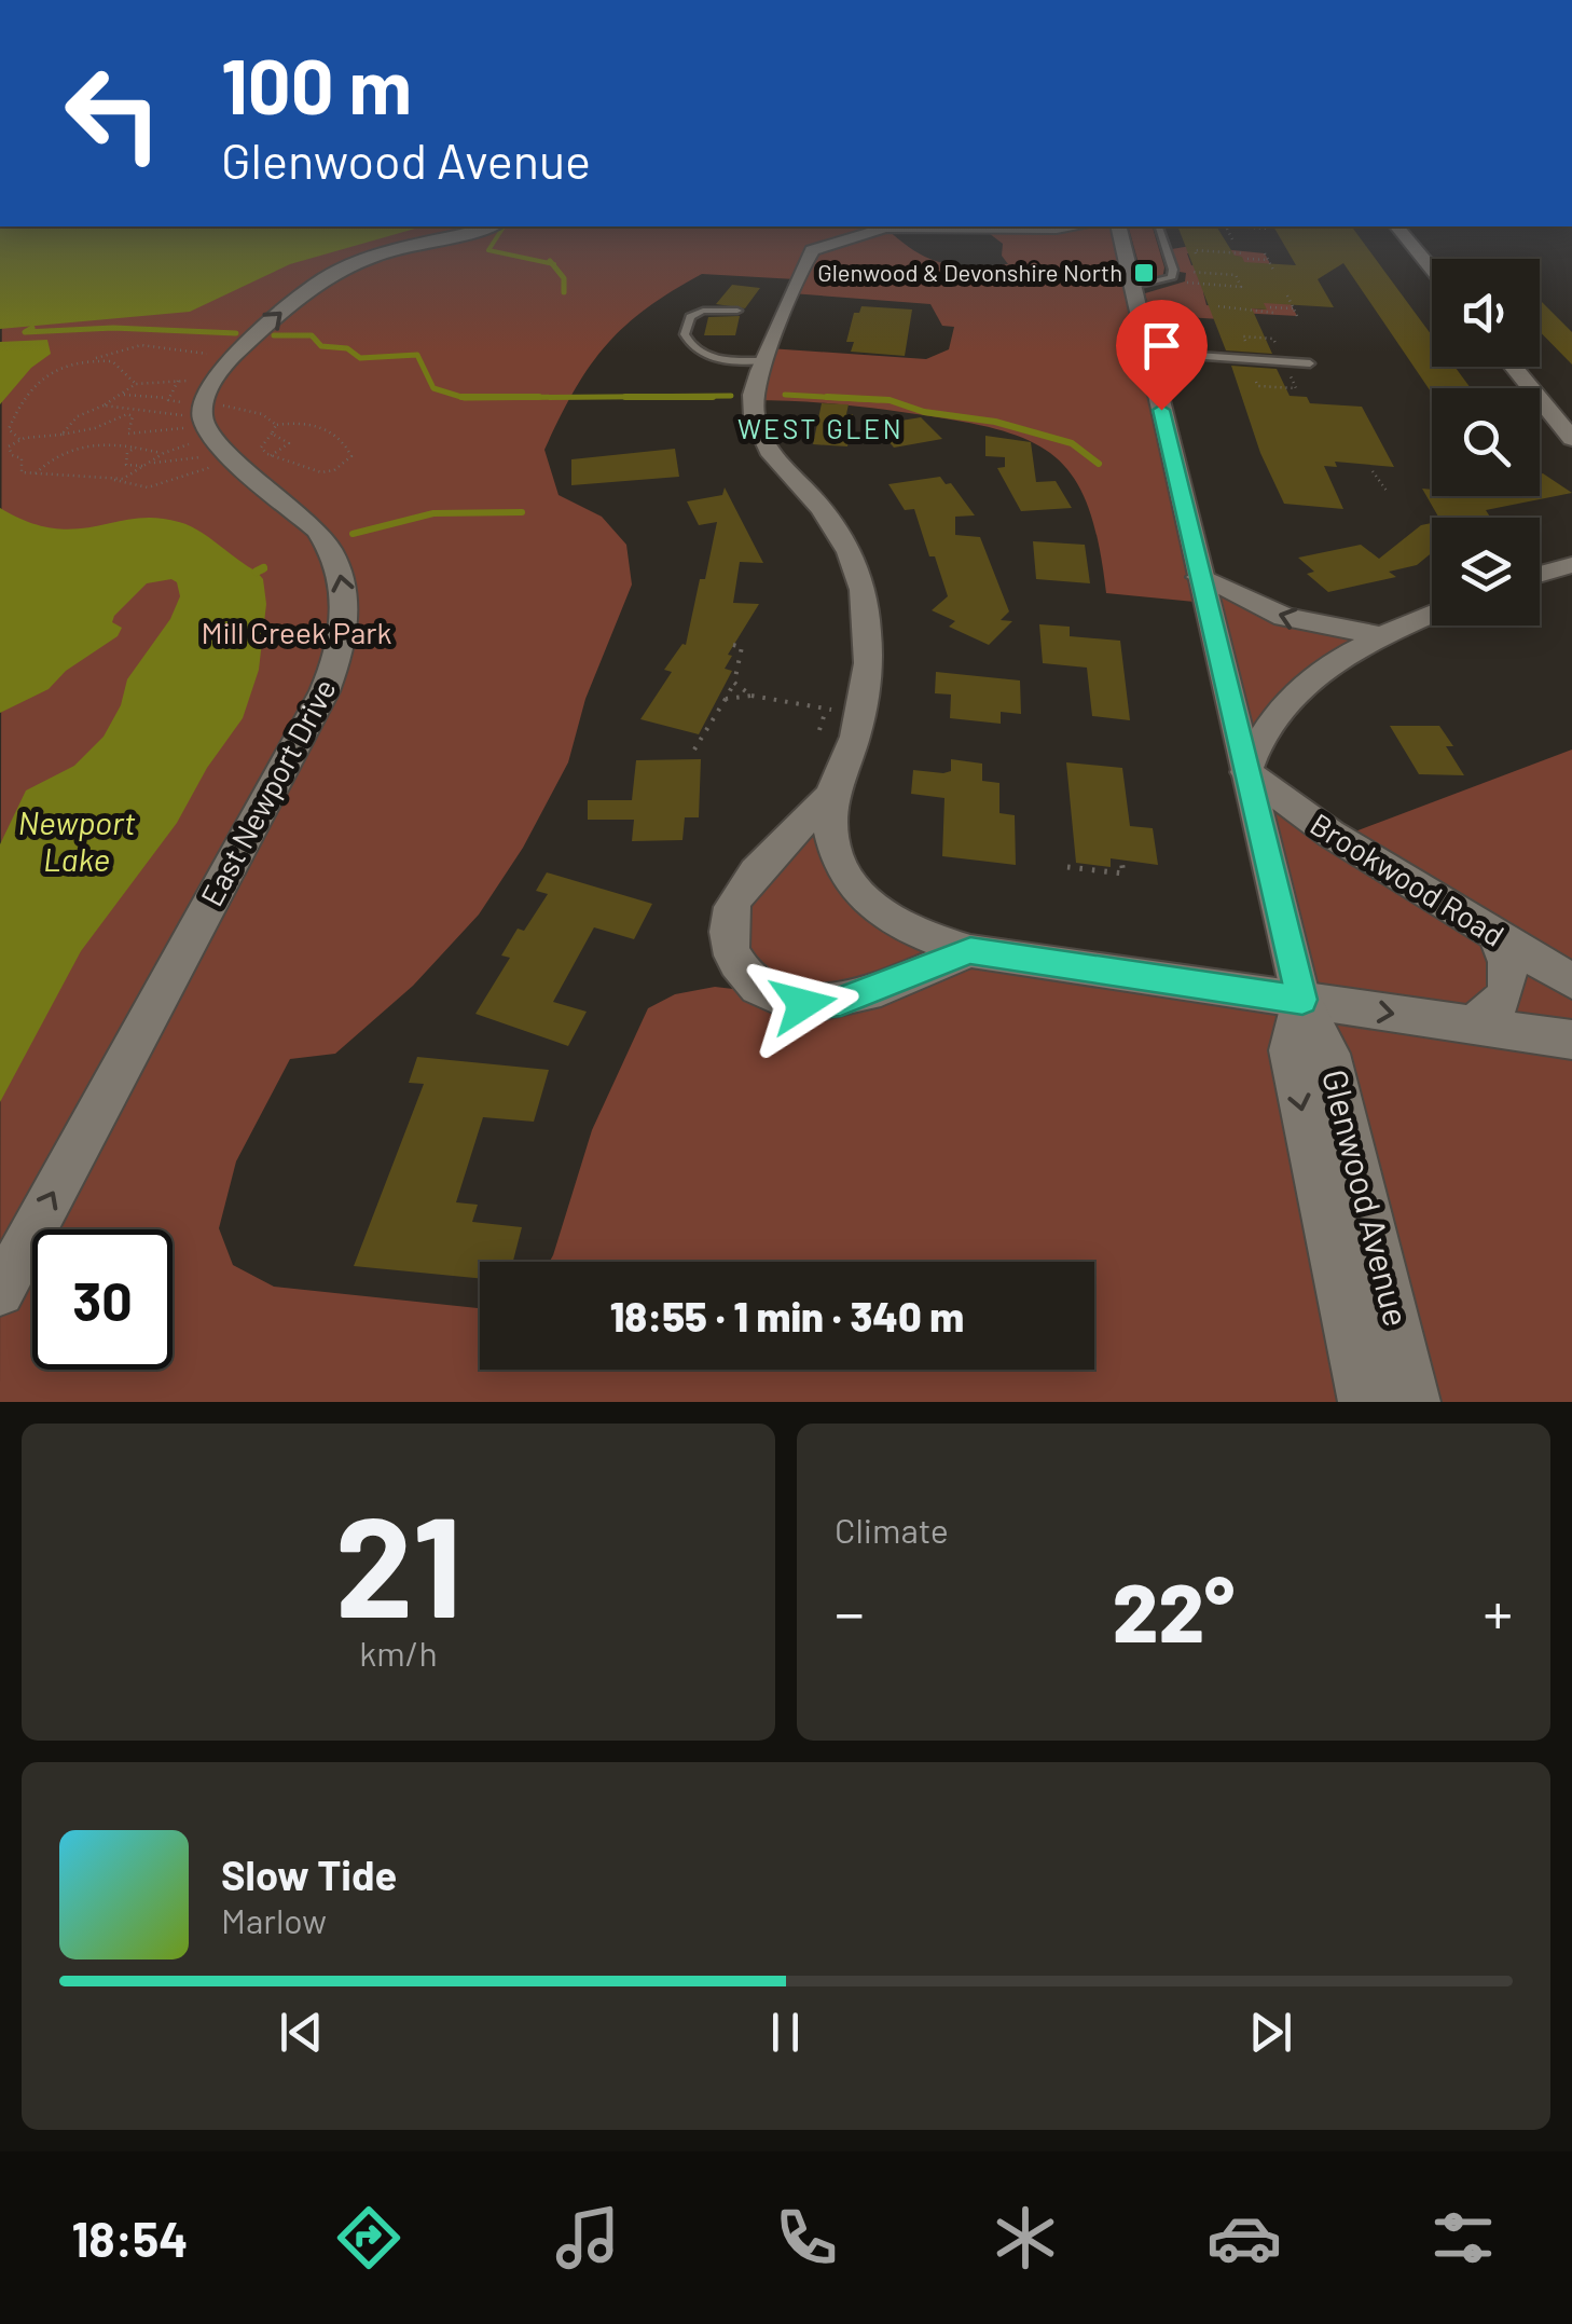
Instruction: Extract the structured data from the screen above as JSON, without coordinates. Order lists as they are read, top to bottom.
{
  "streets": {
    "street": ["East Newport Drive", "Brookwood Road", "Glenwood Avenue"]
  },
  "crossings": [
    ["Brookwood Road", "Glenwood Avenue"]
  ],
  "one_way": ["East Newport Drive"],
  "districts": ["WEST GLEN"],
  "water": ["Newport Lake"],
  "parks": ["Mill Creek Park"],
  "places": {
    "transit": ["Glenwood & Devonshire North"]
  },
  "page": {
    "turn": ["100 m", "Glenwood Avenue"],
    "limit": "30",
    "trip": "18:55 · 1 min · 340 m",
    "tile": [
      ["21", "km/h"],
      "Climate"
    ],
    "heat": ["−", "22°", "+"],
    "song": ["Slow Tide", "Marlow"],
    "tabs": "18:54"
  }
}
